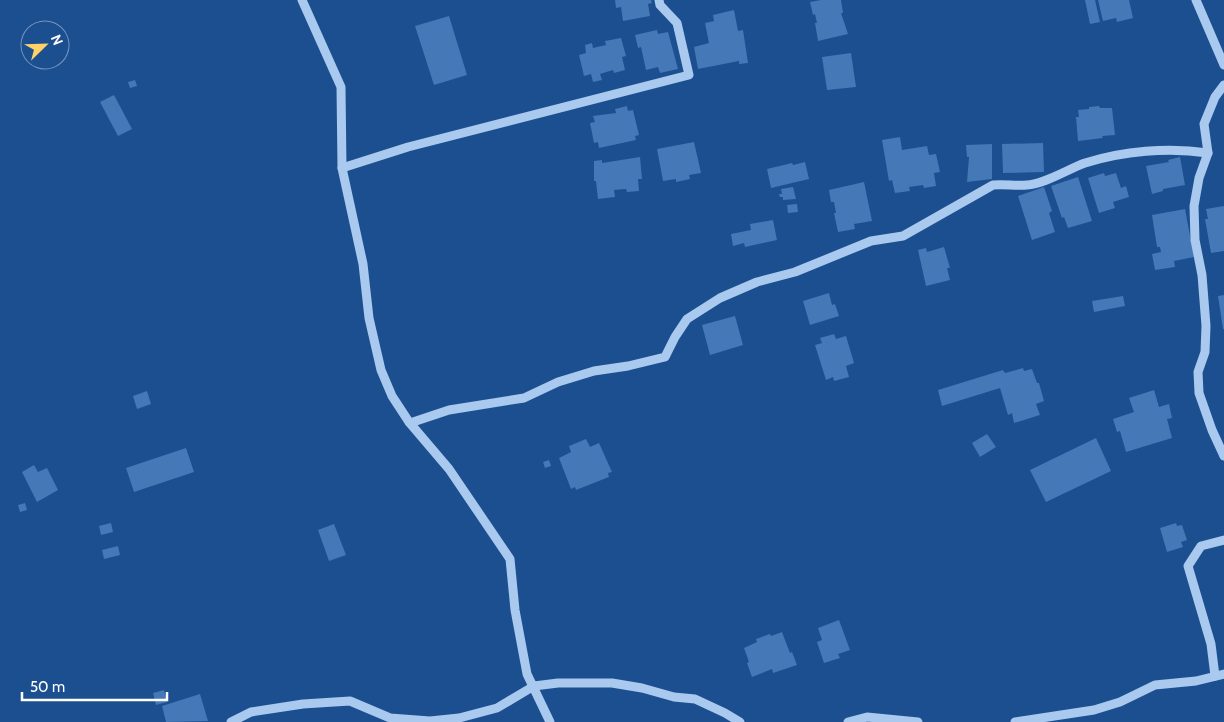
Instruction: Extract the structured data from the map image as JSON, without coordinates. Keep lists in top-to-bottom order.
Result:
{
  "scale_bar": "50 m",
  "north": "top right"
}
